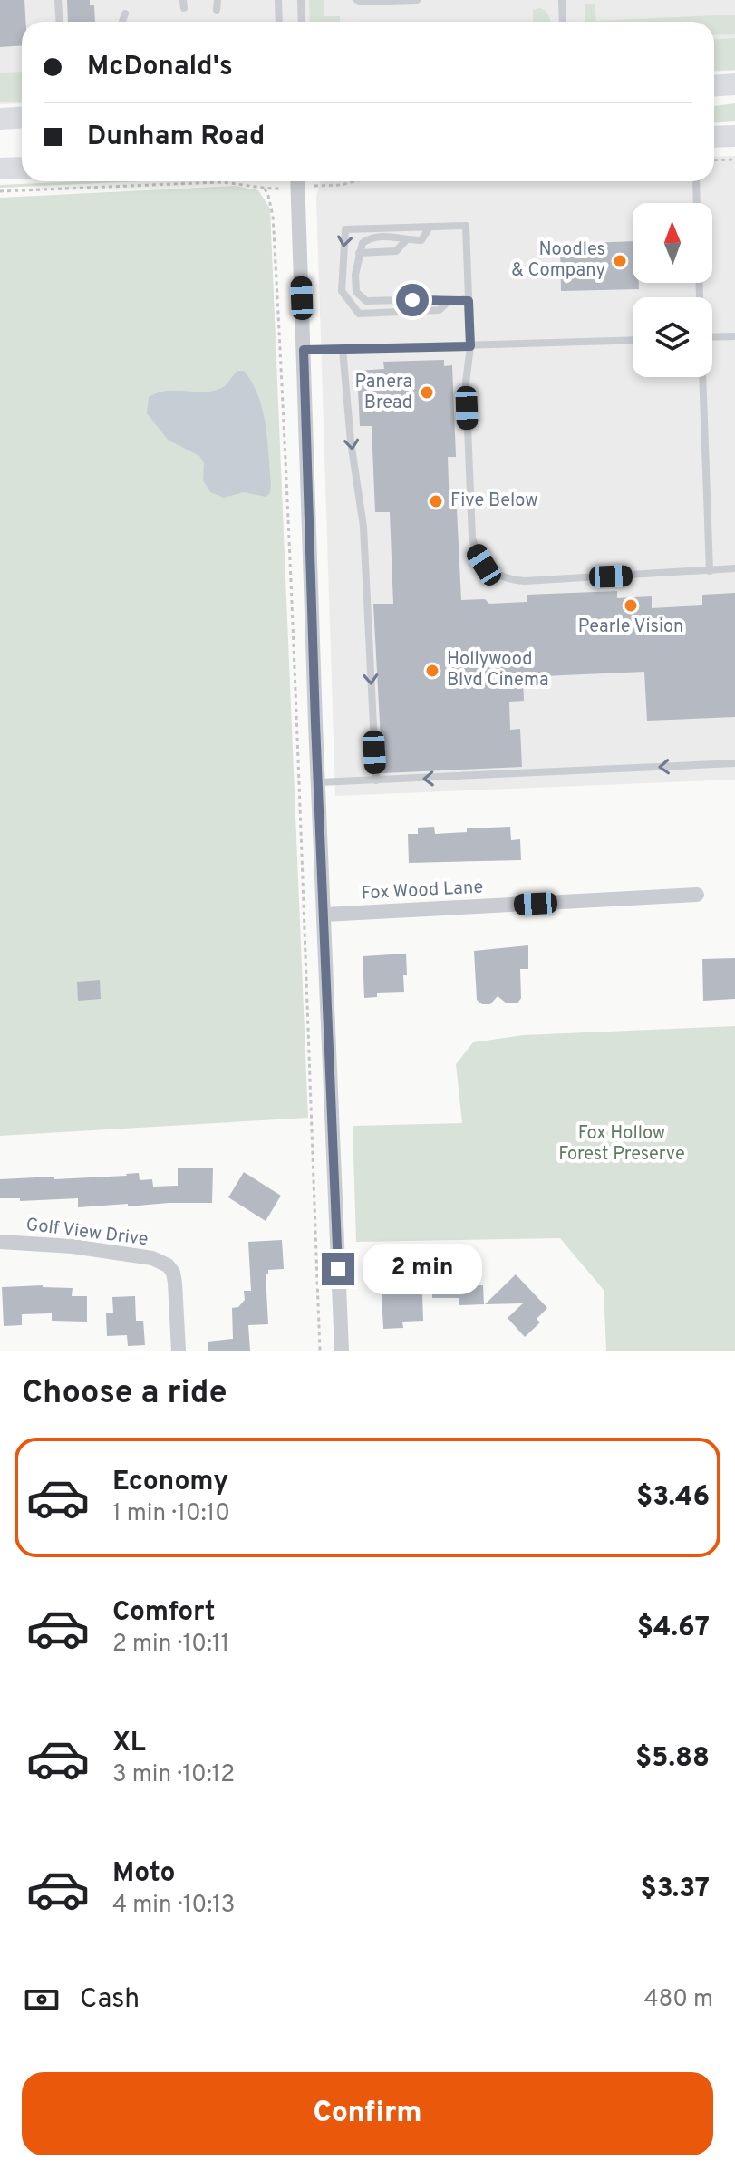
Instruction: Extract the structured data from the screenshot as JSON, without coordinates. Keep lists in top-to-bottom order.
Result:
{
  "streets": {
    "street": ["Fox Wood Lane", "Golf View Drive"]
  },
  "parks": ["Fox Hollow Forest Preserve"],
  "places": [
    "Noodles & Company",
    "Panera Bread",
    "Five Below",
    "Pearle Vision",
    "Hollywood Blvd Cinema"
  ],
  "north": "top",
  "page": {
    "banner": ["McDonald's", "Dunham Road"],
    "bubble": "2 min",
    "heading": "Choose a ride",
    "list": [
      {
        "name": "Economy",
        "note": "1 min · 10:10",
        "value": "$3.46"
      },
      {
        "name": "Comfort",
        "note": "2 min · 10:11",
        "value": "$4.67"
      },
      {
        "name": "XL",
        "note": "3 min · 10:12",
        "value": "$5.88"
      },
      {
        "name": "Moto",
        "note": "4 min · 10:13",
        "value": "$3.37"
      }
    ],
    "pay": ["Cash", "480 m"],
    "buttons": "Confirm"
  }
}
